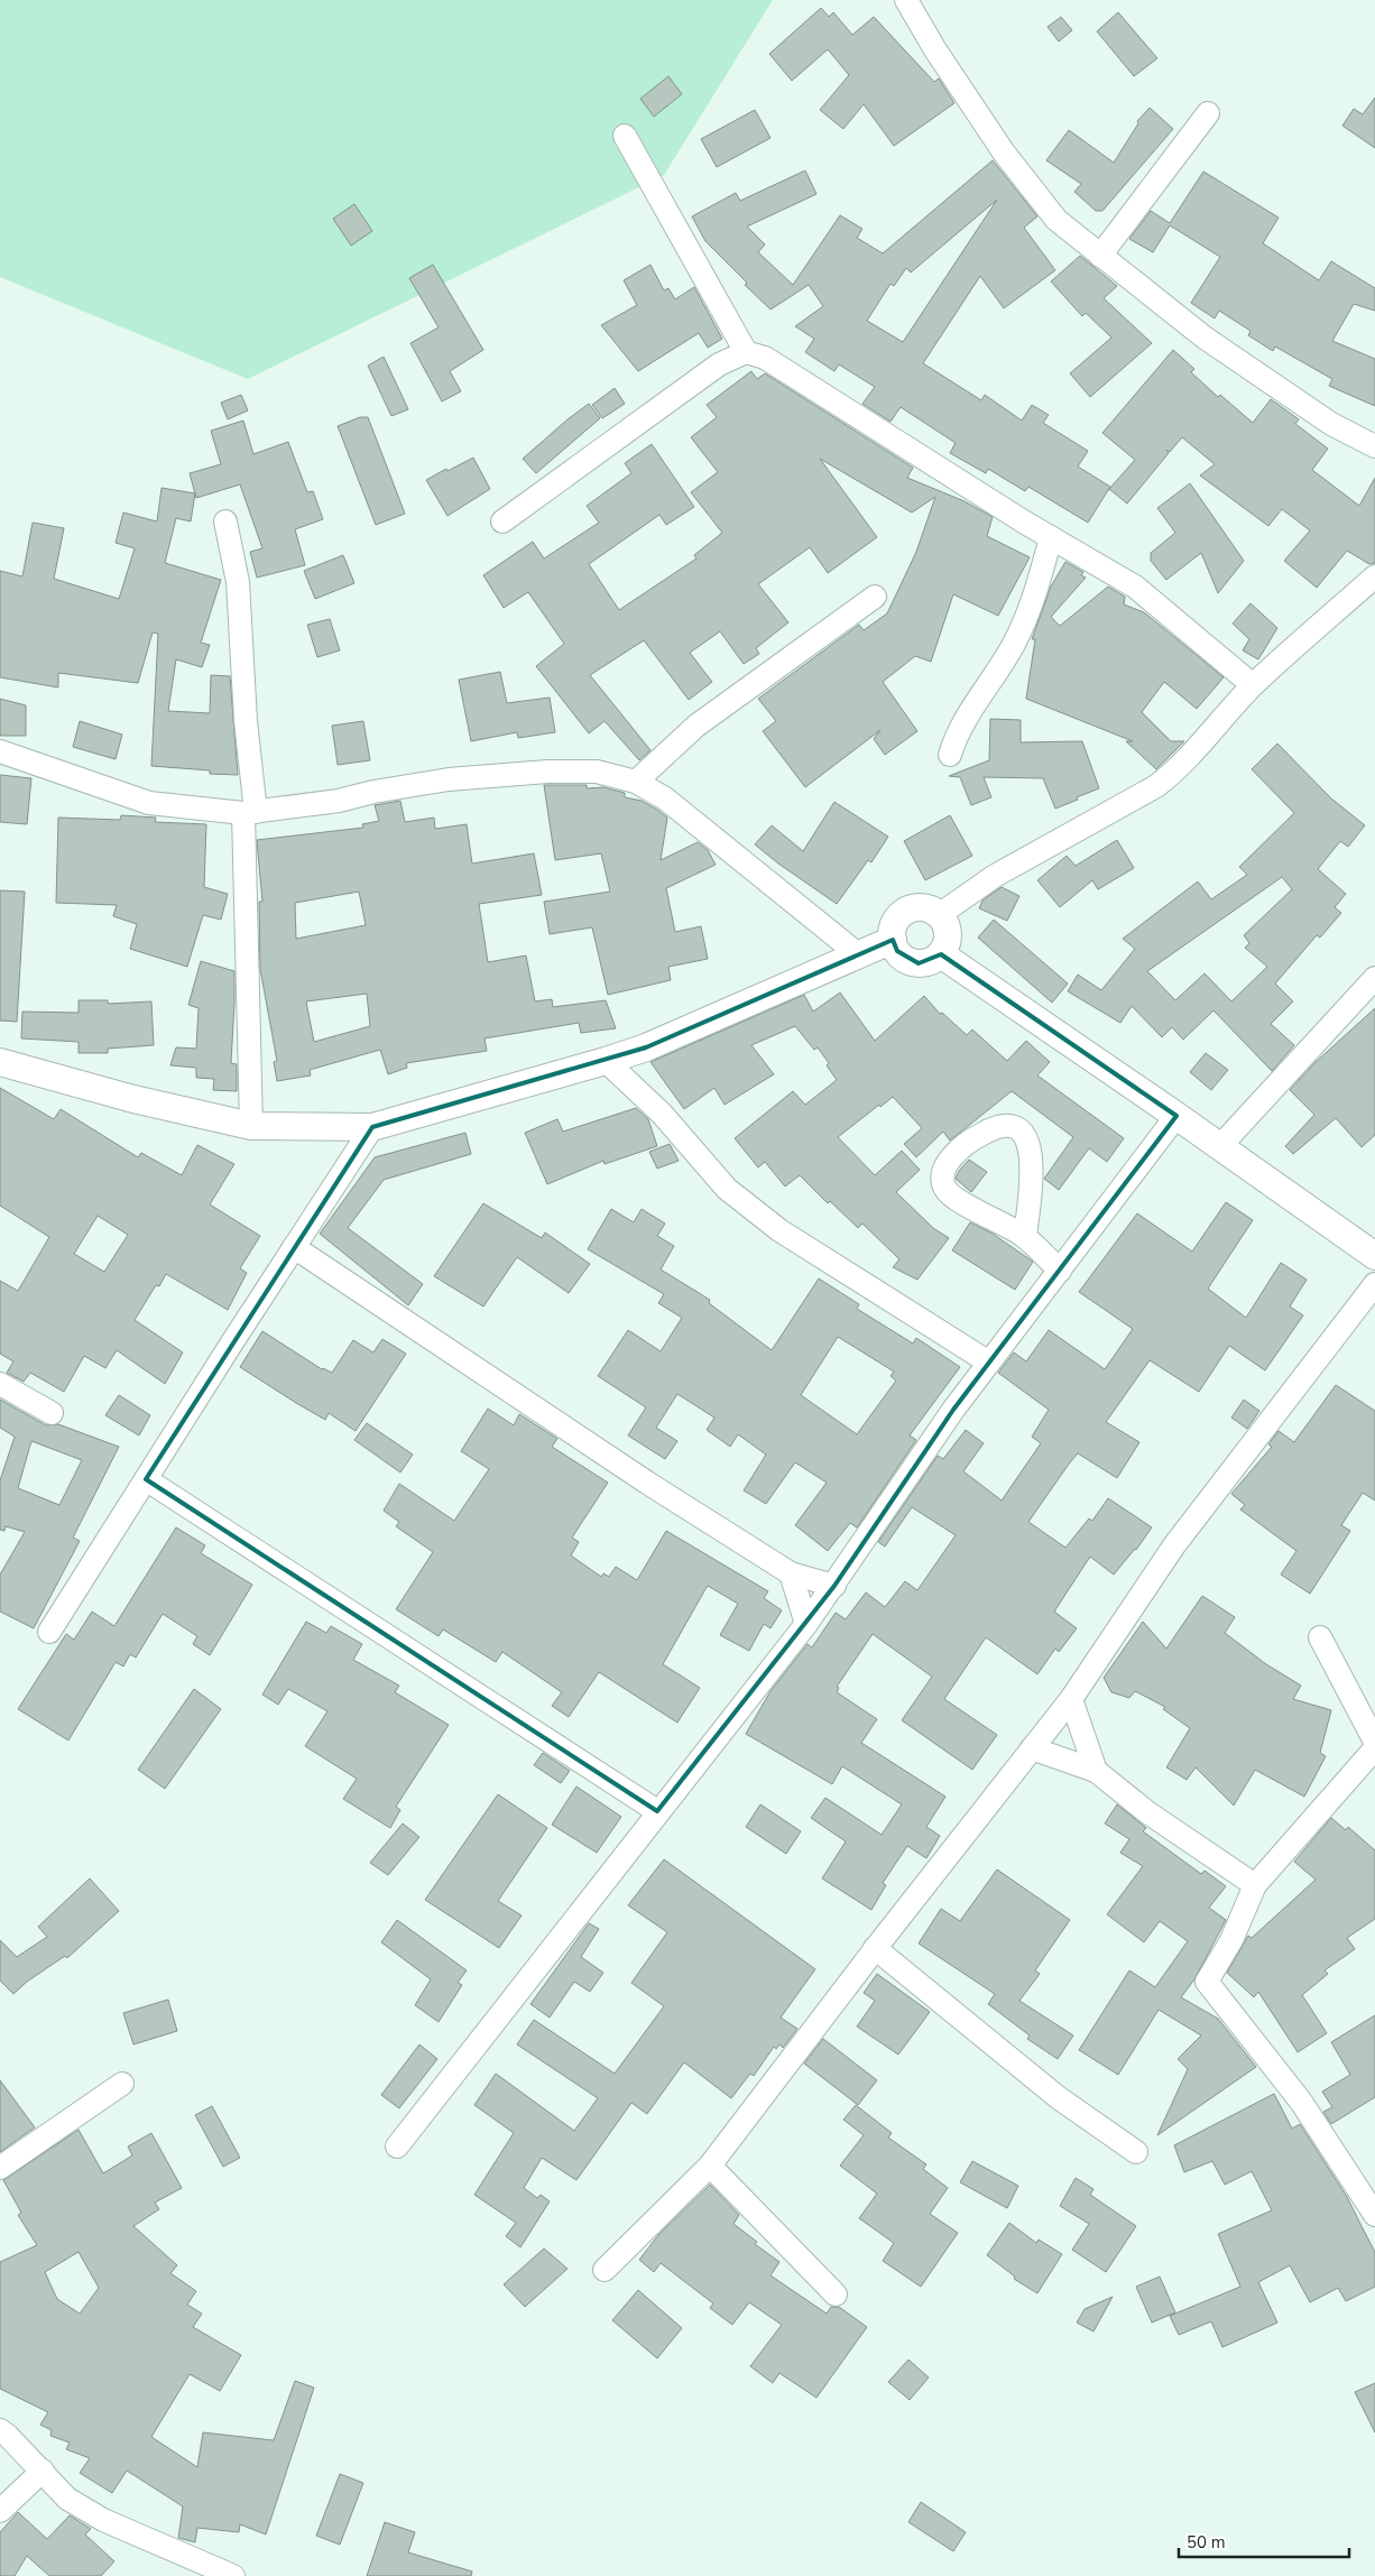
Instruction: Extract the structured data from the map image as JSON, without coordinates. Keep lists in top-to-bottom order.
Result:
{
  "scale_bar": "50 m"
}
